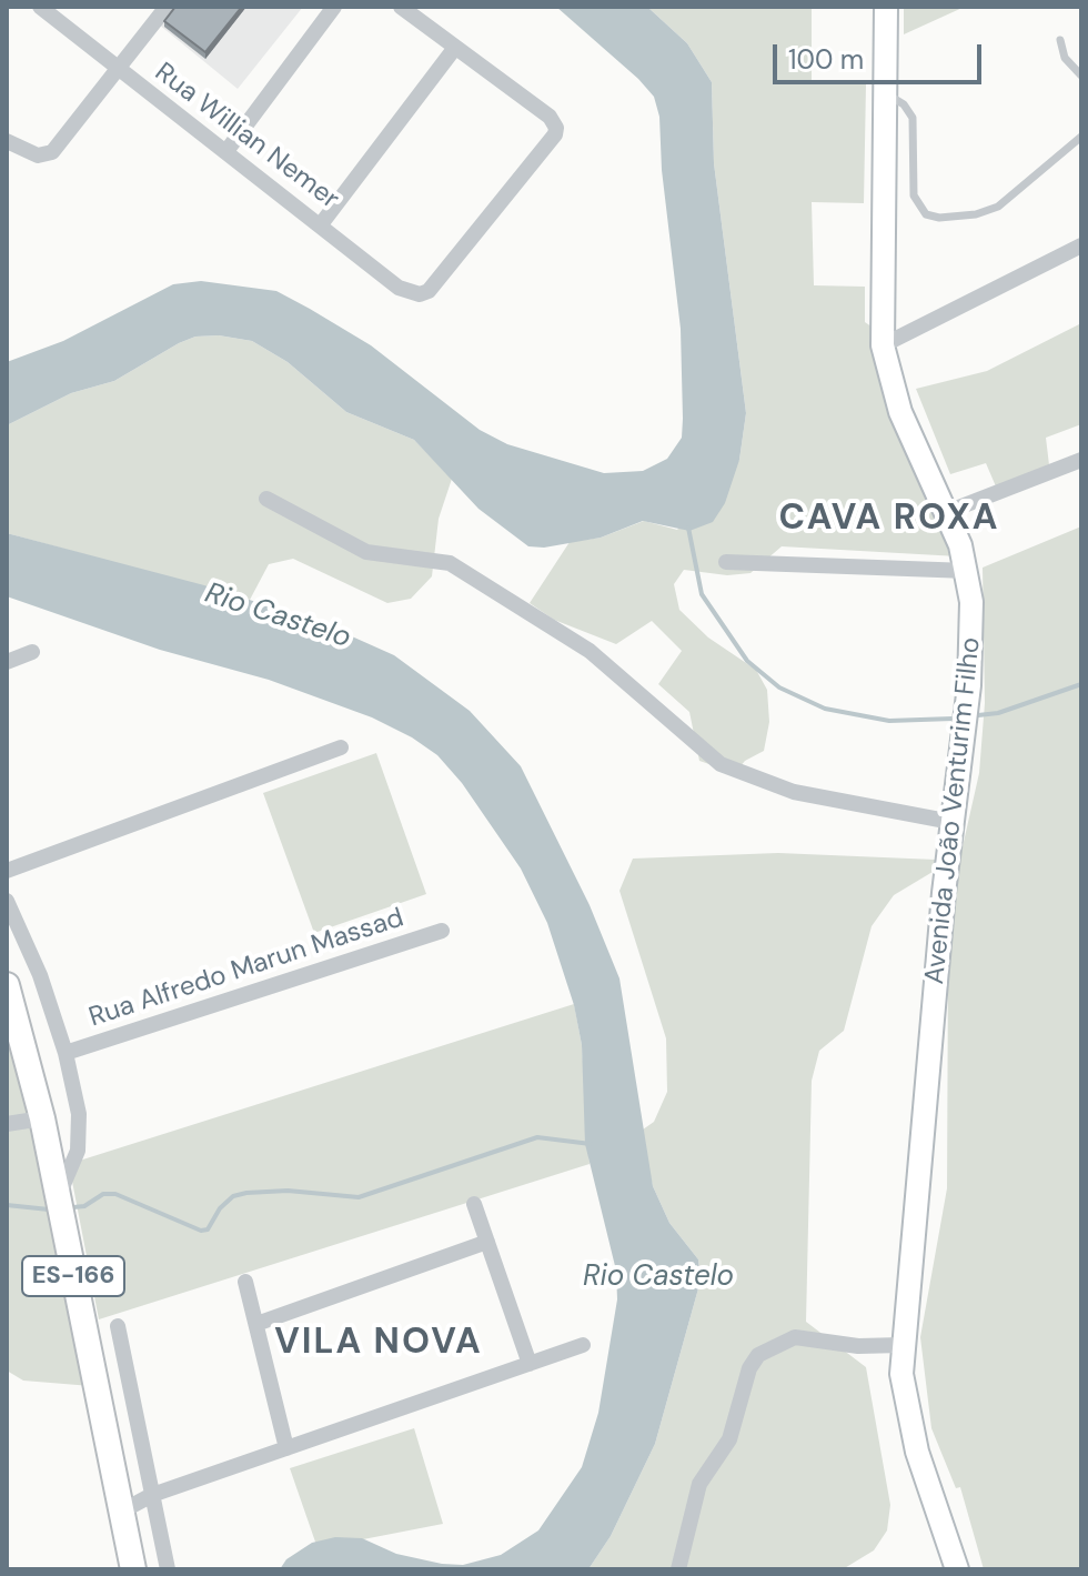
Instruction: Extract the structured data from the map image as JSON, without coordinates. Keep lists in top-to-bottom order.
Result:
{
  "streets": {
    "main road": ["ES-166"],
    "street": ["Rua Willian Nemer", "Avenida João Venturim Filho", "Rua Alfredo Marun Massad"]
  },
  "districts": ["CAVA ROXA", "VILA NOVA"],
  "water": ["Rio Castelo"],
  "scale_bar": "100 m"
}
